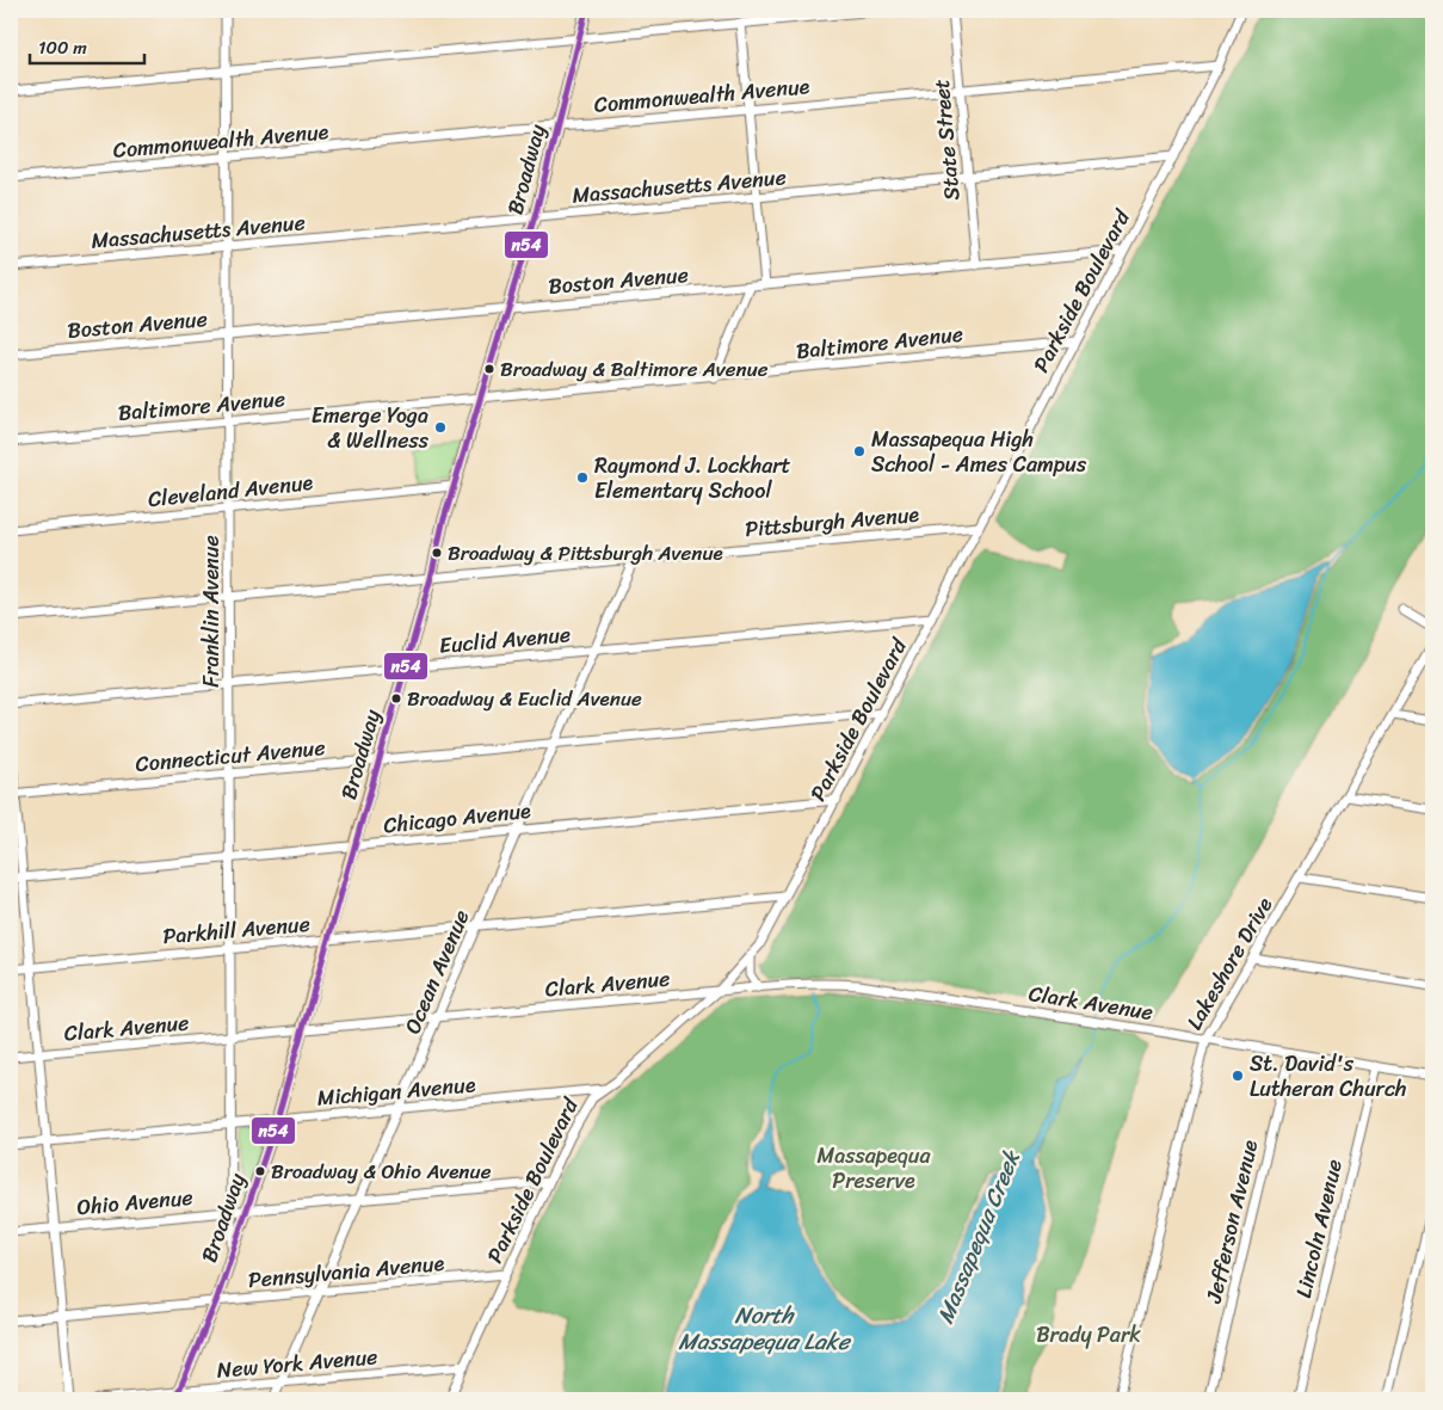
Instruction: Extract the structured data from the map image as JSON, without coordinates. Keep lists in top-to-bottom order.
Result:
{
  "streets": {
    "main road": ["Broadway"],
    "street": [
      "Commonwealth Avenue",
      "State Street",
      "Massachusetts Avenue",
      "Boston Avenue",
      "Parkside Boulevard",
      "Baltimore Avenue",
      "Cleveland Avenue",
      "Pittsburgh Avenue",
      "Franklin Avenue",
      "Euclid Avenue",
      "Connecticut Avenue",
      "Chicago Avenue",
      "Parkhill Avenue",
      "Lakeshore Drive",
      "Ocean Avenue",
      "Clark Avenue",
      "Michigan Avenue",
      "Ohio Avenue",
      "Jefferson Avenue",
      "Lincoln Avenue",
      "Pennsylvania Avenue",
      "New York Avenue"
    ]
  },
  "crossings": [
    ["Commonwealth Avenue", "State Street"],
    ["Commonwealth Avenue", "Broadway"],
    ["Commonwealth Avenue", "Parkside Boulevard"],
    ["Commonwealth Avenue", "Franklin Avenue"],
    ["State Street", "Massachusetts Avenue"],
    ["State Street", "Boston Avenue"],
    ["Broadway", "Massachusetts Avenue"],
    ["Broadway", "Boston Avenue"],
    ["Broadway", "Baltimore Avenue"],
    ["Broadway", "Cleveland Avenue"],
    ["Broadway", "Pittsburgh Avenue"],
    ["Broadway", "Franklin Avenue"],
    ["Broadway", "Euclid Avenue"],
    ["Broadway", "Connecticut Avenue"],
    ["Broadway", "Chicago Avenue"],
    ["Broadway", "Parkhill Avenue"],
    ["Broadway", "Clark Avenue"],
    ["Broadway", "Michigan Avenue"],
    ["Broadway", "Ohio Avenue"],
    ["Broadway", "Pennsylvania Avenue"],
    ["Broadway", "New York Avenue"],
    ["Massachusetts Avenue", "Parkside Boulevard"],
    ["Massachusetts Avenue", "Franklin Avenue"],
    ["Boston Avenue", "Parkside Boulevard"],
    ["Boston Avenue", "Franklin Avenue"],
    ["Parkside Boulevard", "Baltimore Avenue"],
    ["Parkside Boulevard", "Pittsburgh Avenue"],
    ["Parkside Boulevard", "Euclid Avenue"],
    ["Parkside Boulevard", "Connecticut Avenue"],
    ["Parkside Boulevard", "Chicago Avenue"],
    ["Parkside Boulevard", "Parkhill Avenue"],
    ["Parkside Boulevard", "Clark Avenue"],
    ["Parkside Boulevard", "Michigan Avenue"],
    ["Parkside Boulevard", "Ohio Avenue"],
    ["Parkside Boulevard", "Pennsylvania Avenue"],
    ["Parkside Boulevard", "New York Avenue"],
    ["Baltimore Avenue", "Franklin Avenue"],
    ["Cleveland Avenue", "Franklin Avenue"],
    ["Pittsburgh Avenue", "Franklin Avenue"],
    ["Pittsburgh Avenue", "Ocean Avenue"],
    ["Franklin Avenue", "Euclid Avenue"],
    ["Franklin Avenue", "Connecticut Avenue"],
    ["Franklin Avenue", "Chicago Avenue"],
    ["Franklin Avenue", "Parkhill Avenue"],
    ["Franklin Avenue", "Clark Avenue"],
    ["Franklin Avenue", "Michigan Avenue"],
    ["Franklin Avenue", "Ohio Avenue"],
    ["Euclid Avenue", "Ocean Avenue"],
    ["Connecticut Avenue", "Ocean Avenue"],
    ["Chicago Avenue", "Ocean Avenue"],
    ["Parkhill Avenue", "Ocean Avenue"],
    ["Lakeshore Drive", "Clark Avenue"],
    ["Ocean Avenue", "Clark Avenue"],
    ["Ocean Avenue", "Michigan Avenue"],
    ["Ocean Avenue", "Ohio Avenue"],
    ["Ocean Avenue", "Pennsylvania Avenue"],
    ["Ocean Avenue", "New York Avenue"],
    ["Clark Avenue", "Jefferson Avenue"],
    ["Clark Avenue", "Lincoln Avenue"]
  ],
  "water": ["Massapequa Creek", "North Massapequa Lake"],
  "parks": ["Massapequa Preserve", "Brady Park"],
  "places": [
    "Broadway & Baltimore Avenue",
    "Emerge Yoga & Wellness",
    "Massapequa High School - Ames Campus",
    "Raymond J. Lockhart Elementary School",
    "Broadway & Pittsburgh Avenue",
    "Broadway & Euclid Avenue",
    "St. David's Lutheran Church",
    "Broadway & Ohio Avenue"
  ],
  "lines": ["transit line n54"],
  "scale_bar": "100 m"
}
